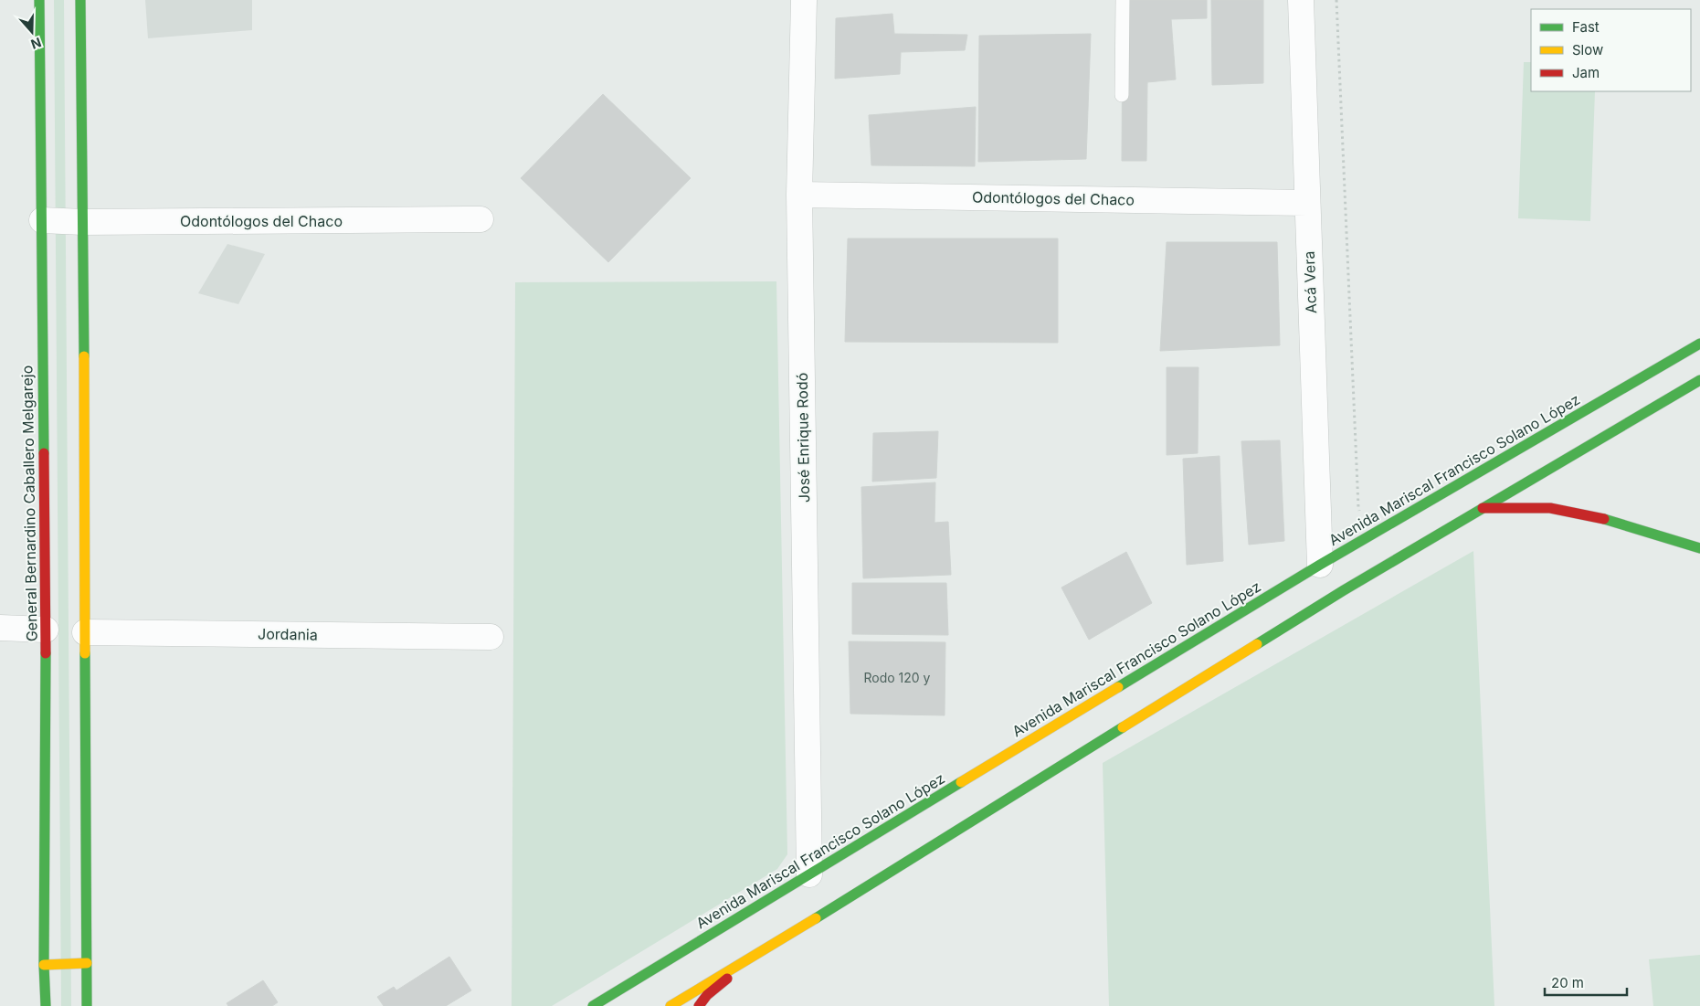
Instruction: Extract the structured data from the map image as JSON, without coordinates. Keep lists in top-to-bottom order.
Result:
{
  "streets": {
    "main road": ["Avenida Mariscal Francisco Solano López", "General Bernardino Caballero Melgarejo"],
    "street": [
      "Odontólogos del Chaco",
      "Acá Vera",
      "José Enrique Rodó",
      "Jordania"
    ]
  },
  "crossings": [
    ["Odontólogos del Chaco", "Acá Vera"],
    ["Odontólogos del Chaco", "José Enrique Rodó"],
    ["Odontólogos del Chaco", "General Bernardino Caballero Melgarejo"],
    ["Acá Vera", "Avenida Mariscal Francisco Solano López"],
    ["José Enrique Rodó", "Avenida Mariscal Francisco Solano López"]
  ],
  "house_numbers": ["Rodo 120 y"],
  "legend": ["Fast", "Slow", "Jam"],
  "scale_bar": "20 m",
  "north": "bottom"
}
